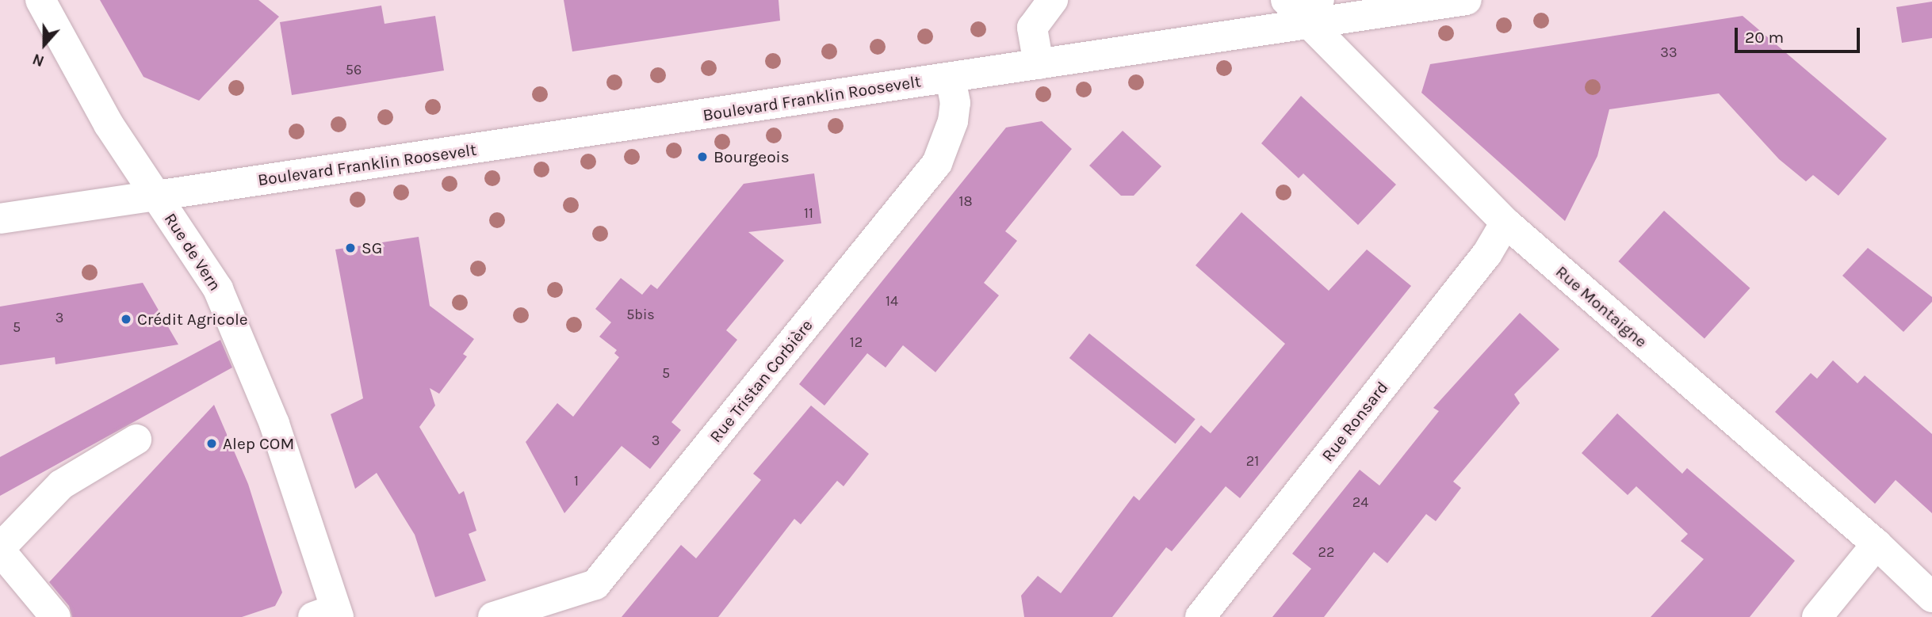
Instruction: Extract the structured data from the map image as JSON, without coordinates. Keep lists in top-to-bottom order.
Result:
{
  "streets": {
    "street": [
      "Boulevard Franklin Roosevelt",
      "Rue de Vern",
      "Rue Montaigne",
      "Rue Tristan Corbière",
      "Rue Ronsard"
    ]
  },
  "crossings": [
    ["Boulevard Franklin Roosevelt", "Rue de Vern"],
    ["Boulevard Franklin Roosevelt", "Rue Montaigne"],
    ["Boulevard Franklin Roosevelt", "Rue Tristan Corbière"],
    ["Rue Montaigne", "Rue Ronsard"]
  ],
  "places": [
    "Bourgeois",
    "SG",
    "Crédit Agricole",
    "Alep COM"
  ],
  "house_numbers": [
    "33",
    "56",
    "18",
    "11",
    "14",
    "5bis",
    "3",
    "5",
    "12",
    "5",
    "3",
    "21",
    "1",
    "24",
    "22"
  ],
  "scale_bar": "20 m",
  "north": "bottom"
}
